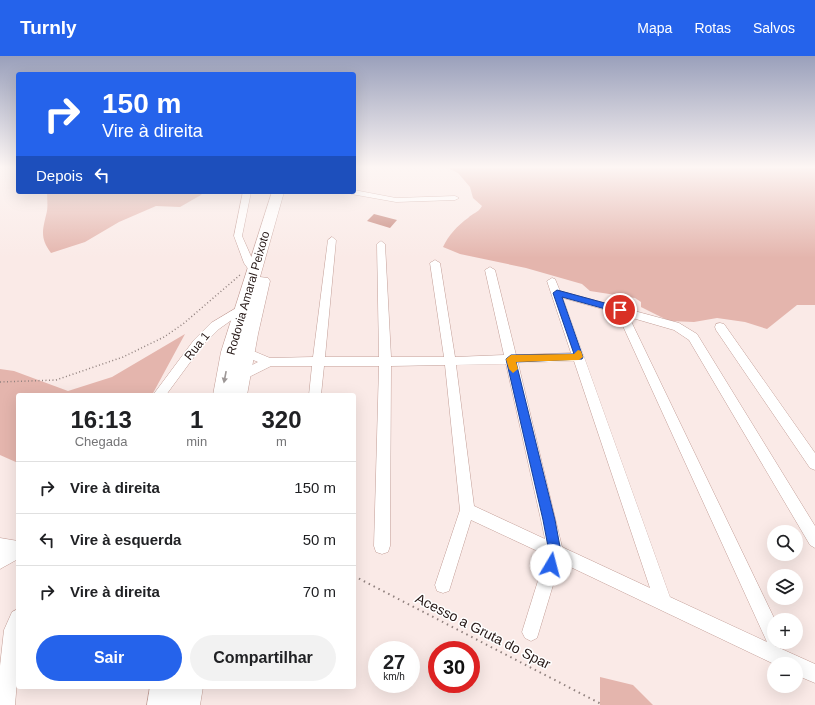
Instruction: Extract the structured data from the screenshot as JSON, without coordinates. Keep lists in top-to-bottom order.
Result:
{
  "streets": {
    "highway": ["Rodovia Amaral Peixoto"],
    "street": ["Rua 1"],
    "path": ["Acesso a Gruta do Spar"]
  },
  "crossings": [
    ["Rodovia Amaral Peixoto", "Rua 1"]
  ],
  "page": {
    "header": "Turnly",
    "nav": ["Mapa", "Rotas", "Salvos"],
    "turn": ["150 m", "Vire à direita"],
    "then": "Depois",
    "eta": [
      "16:13",
      "Chegada",
      "1",
      "min",
      "320",
      "m"
    ],
    "list": [
      {
        "name": "Vire à direita",
        "value": "150 m"
      },
      {
        "name": "Vire à esquerda",
        "value": "50 m"
      },
      {
        "name": "Vire à direita",
        "value": "70 m"
      }
    ],
    "map_buttons": ["+", "−"],
    "buttons": ["Sair", "Compartilhar"],
    "speed": "27 km/h",
    "limit": "30"
  }
}
